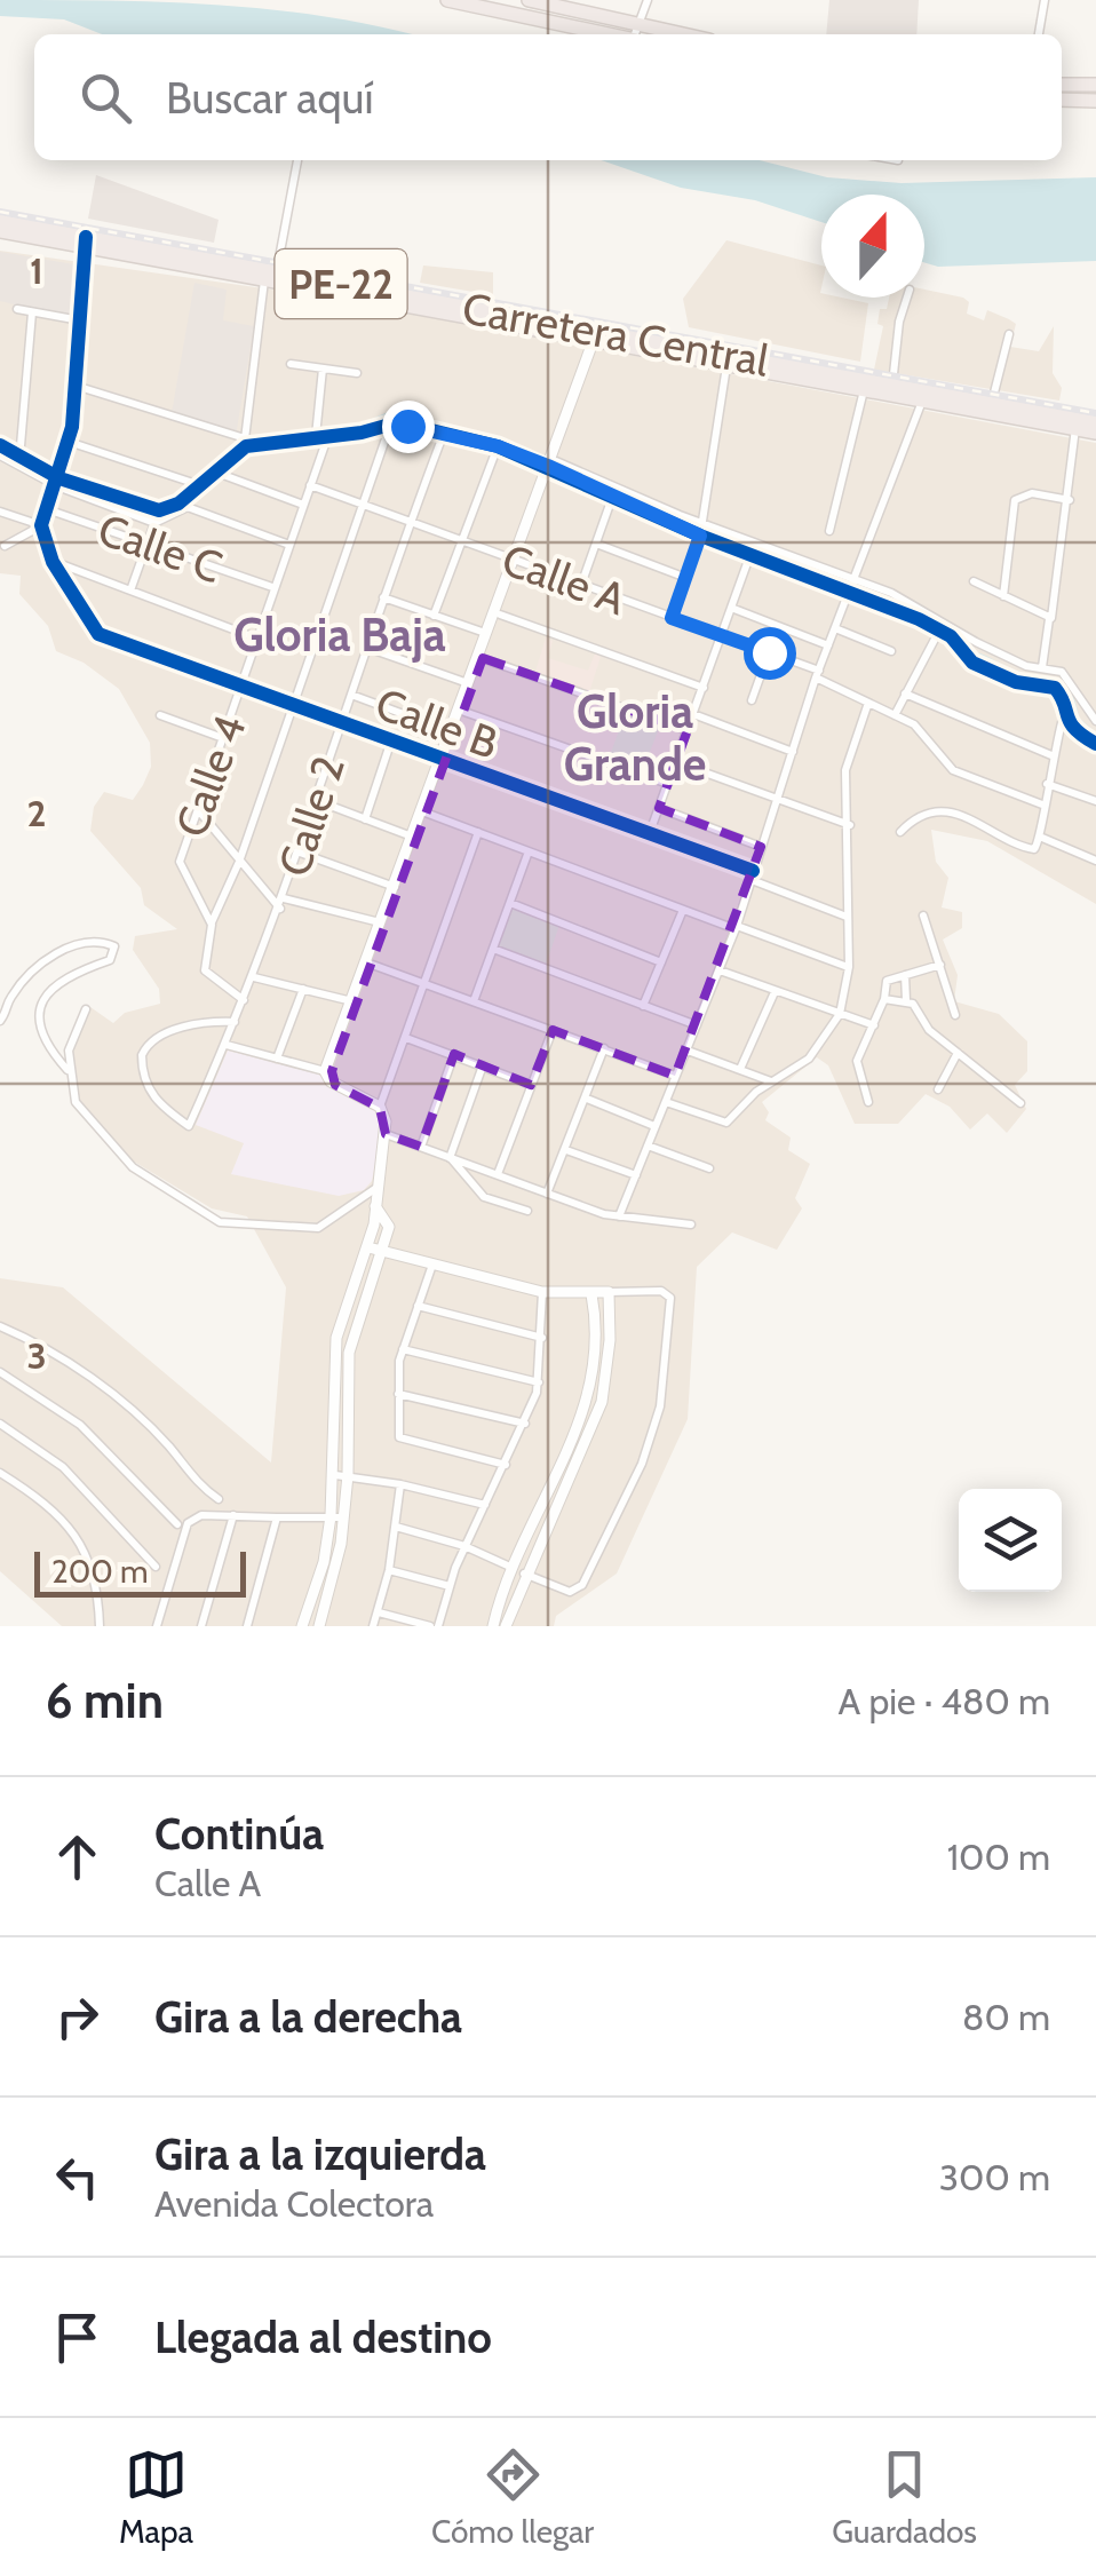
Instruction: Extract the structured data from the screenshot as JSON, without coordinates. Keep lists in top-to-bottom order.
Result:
{
  "streets": {
    "highway": ["PE-22", "Carretera Central"],
    "street": [
      "Calle C",
      "Calle A",
      "Calle B",
      "Calle 4",
      "Calle 2"
    ]
  },
  "crossings": [
    ["Calle C", "Calle 4"],
    ["Calle A", "Calle 4"],
    ["Calle A", "Calle 2"],
    ["Calle B", "Calle 4"],
    ["Calle B", "Calle 2"]
  ],
  "districts": ["Gloria Baja", "Gloria Grande"],
  "scale_bar": "200 m",
  "north": "top",
  "page": {
    "search": "Buscar aquí",
    "scale": "200 m",
    "heading": ["6 min", "A pie · 480 m"],
    "list": [
      ["Continúa", "Calle A", "100 m"],
      ["Gira a la derecha", "80 m"],
      ["Gira a la izquierda", "Avenida Colectora", "300 m"],
      "Llegada al destino"
    ],
    "nav": ["Mapa", "Cómo llegar", "Guardados"]
  },
  "grid": {
    "rows": ["1", "2", "3"]
  }
}
